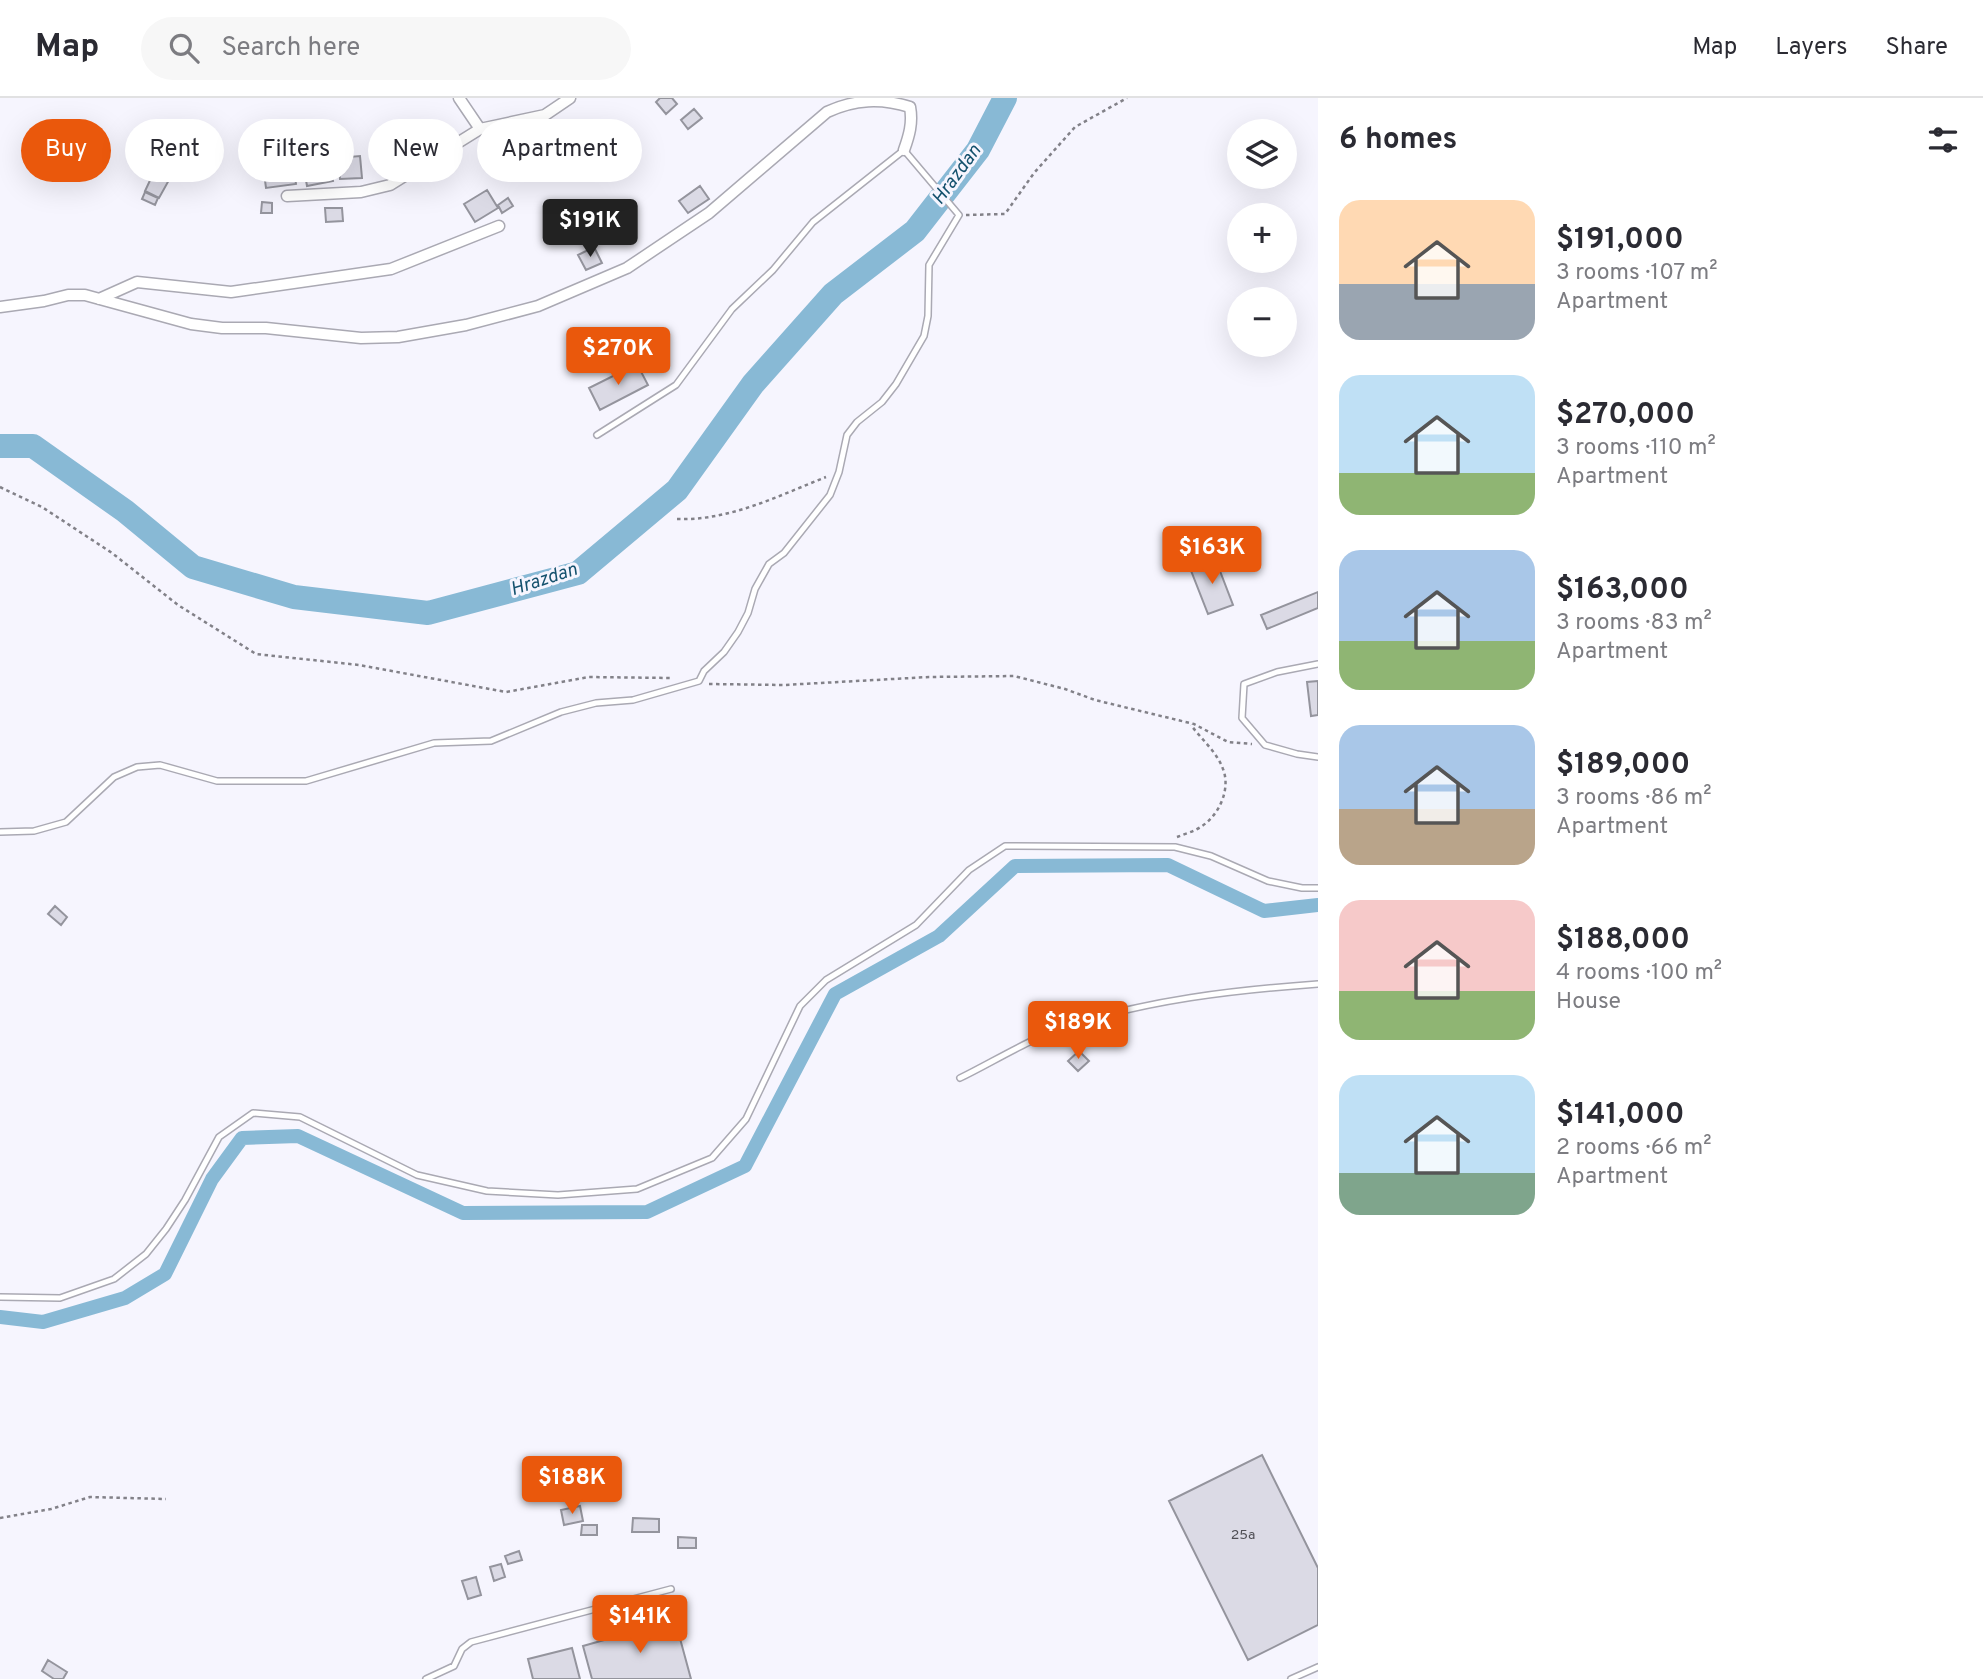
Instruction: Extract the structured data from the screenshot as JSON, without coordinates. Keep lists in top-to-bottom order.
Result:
{
  "water": ["Hrazdan"],
  "house_numbers": ["25a"],
  "page": {
    "header": "Map",
    "search": "Search here",
    "nav": ["Map", "Layers", "Share"],
    "heading": "6 homes",
    "map_buttons": ["+", "−"],
    "chip": [
      "Buy",
      "Rent",
      "Filters",
      "New",
      "Apartment"
    ],
    "list": [
      {
        "name": "$191,000",
        "note": "3 rooms · 107 m² · Apartment"
      },
      {
        "name": "$270,000",
        "note": "3 rooms · 110 m² · Apartment"
      },
      {
        "name": "$163,000",
        "note": "3 rooms · 83 m² · Apartment"
      },
      {
        "name": "$189,000",
        "note": "3 rooms · 86 m² · Apartment"
      },
      {
        "name": "$188,000",
        "note": "4 rooms · 100 m² · House"
      },
      {
        "name": "$141,000",
        "note": "2 rooms · 66 m² · Apartment"
      }
    ],
    "price": [
      "$191K",
      "$270K",
      "$163K",
      "$189K",
      "$188K",
      "$141K"
    ]
  }
}
